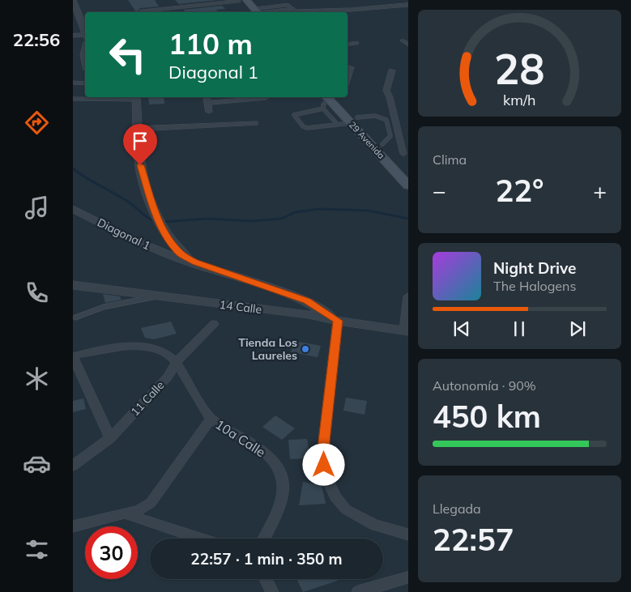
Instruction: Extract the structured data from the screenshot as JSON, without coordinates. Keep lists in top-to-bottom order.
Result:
{
  "streets": {
    "main road": ["29 Avenida"],
    "street": [
      "Diagonal 1",
      "14 Calle",
      "11 Calle",
      "10a Calle"
    ]
  },
  "crossings": [
    ["Diagonal 1", "14 Calle"],
    ["11 Calle", "10a Calle"]
  ],
  "places": ["Tienda Los Laureles"],
  "page": {
    "tabs": "22:56",
    "turn": ["110 m", "Diagonal 1"],
    "tile": [
      "Clima",
      ["Autonomía · 90%", "450 km"],
      ["Llegada", "22:57"]
    ],
    "heat": ["−", "22°", "+"],
    "song": ["Night Drive", "The Halogens"],
    "limit": "30",
    "trip": "22:57 · 1 min · 350 m",
    "gauge": ["28", "km/h"]
  }
}
